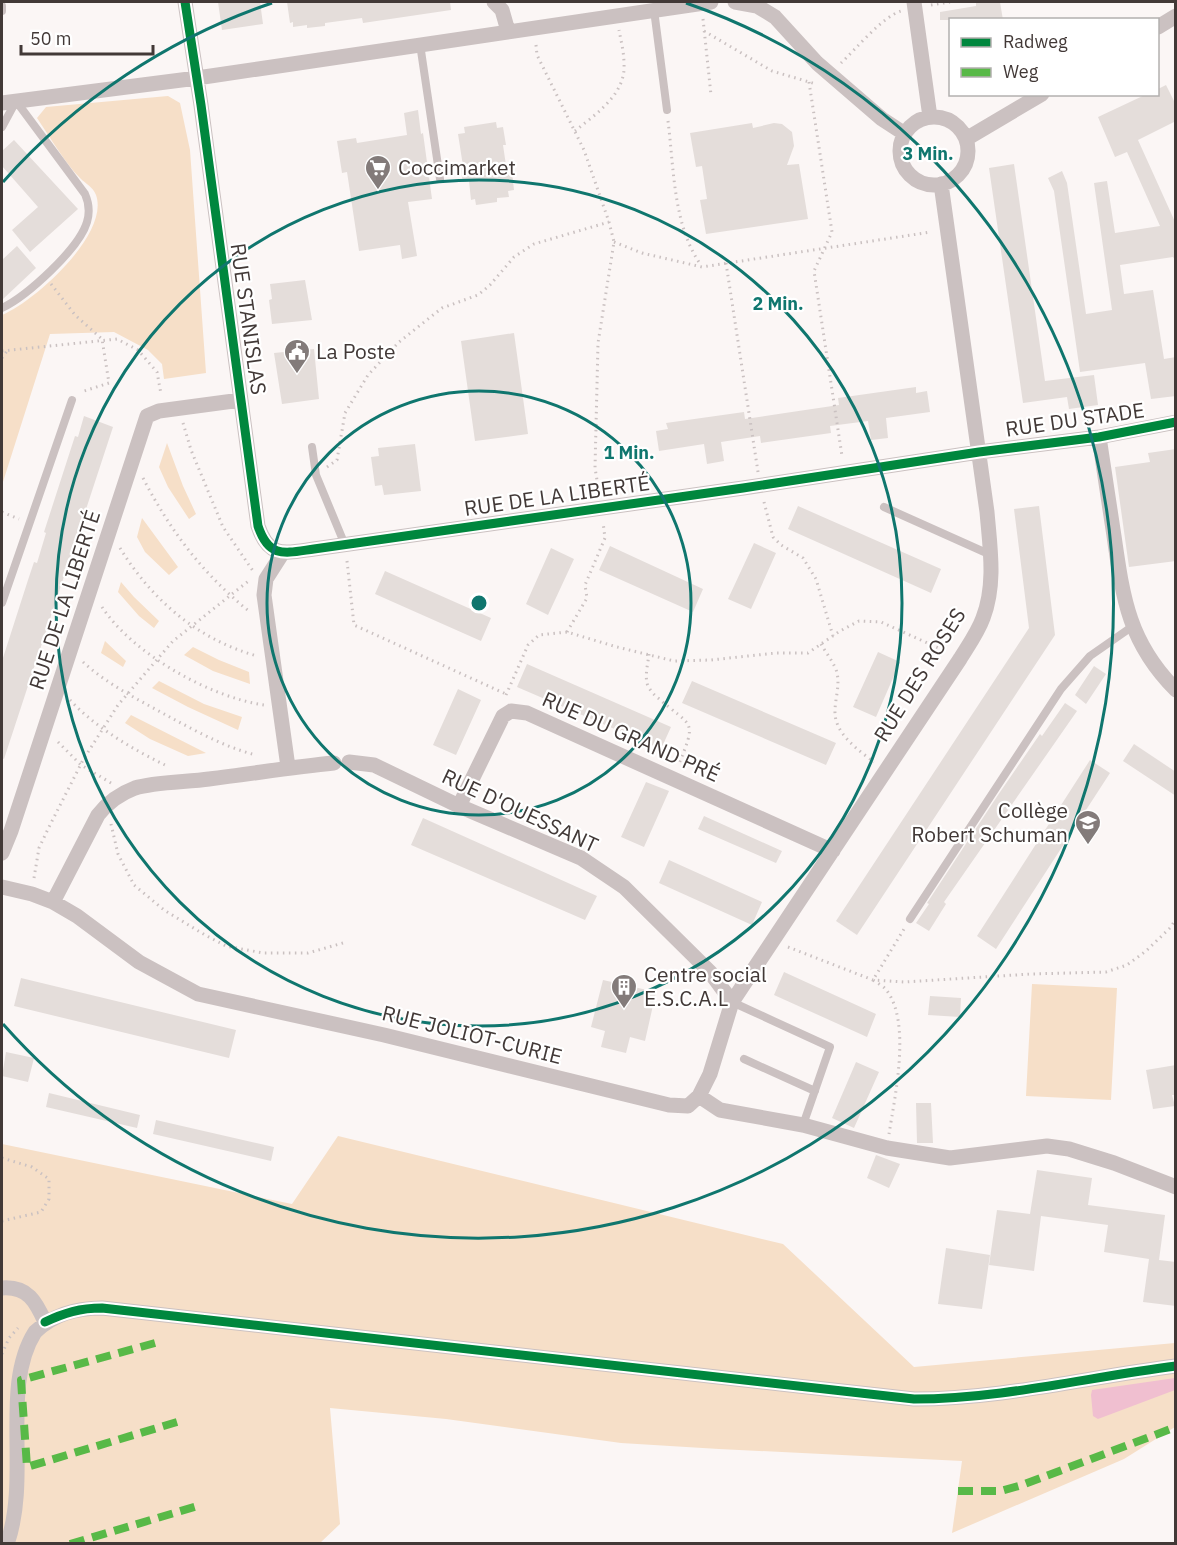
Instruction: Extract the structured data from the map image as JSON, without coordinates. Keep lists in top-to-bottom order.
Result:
{
  "streets": {
    "street": [
      "RUE STANISLAS",
      "RUE DU STADE",
      "RUE DE LA LIBERTÉ",
      "RUE DES ROSES",
      "RUE DU GRAND PRÉ",
      "RUE D'OUESSANT",
      "RUE JOLIOT-CURIE"
    ]
  },
  "crossings": [
    ["RUE STANISLAS", "RUE DE LA LIBERTÉ"],
    ["RUE DU STADE", "RUE DE LA LIBERTÉ"],
    ["RUE DU STADE", "RUE DES ROSES"],
    ["RUE DE LA LIBERTÉ", "RUE DES ROSES"],
    ["RUE DES ROSES", "RUE DU GRAND PRÉ"],
    ["RUE DES ROSES", "RUE D'OUESSANT"],
    ["RUE DES ROSES", "RUE JOLIOT-CURIE"],
    ["RUE DU GRAND PRÉ", "RUE D'OUESSANT"],
    ["RUE D'OUESSANT", "RUE JOLIOT-CURIE"]
  ],
  "places": {
    "supermarket": ["Coccimarket"],
    "public building": ["La Poste"],
    "school or university": ["Collège Robert Schuman"],
    "building": ["Centre social E.S.C.A.L"]
  },
  "legend": ["Radweg", "Weg"],
  "scale_bar": "50 m",
  "rings": ["3 Min.", "2 Min.", "1 Min."]
}
